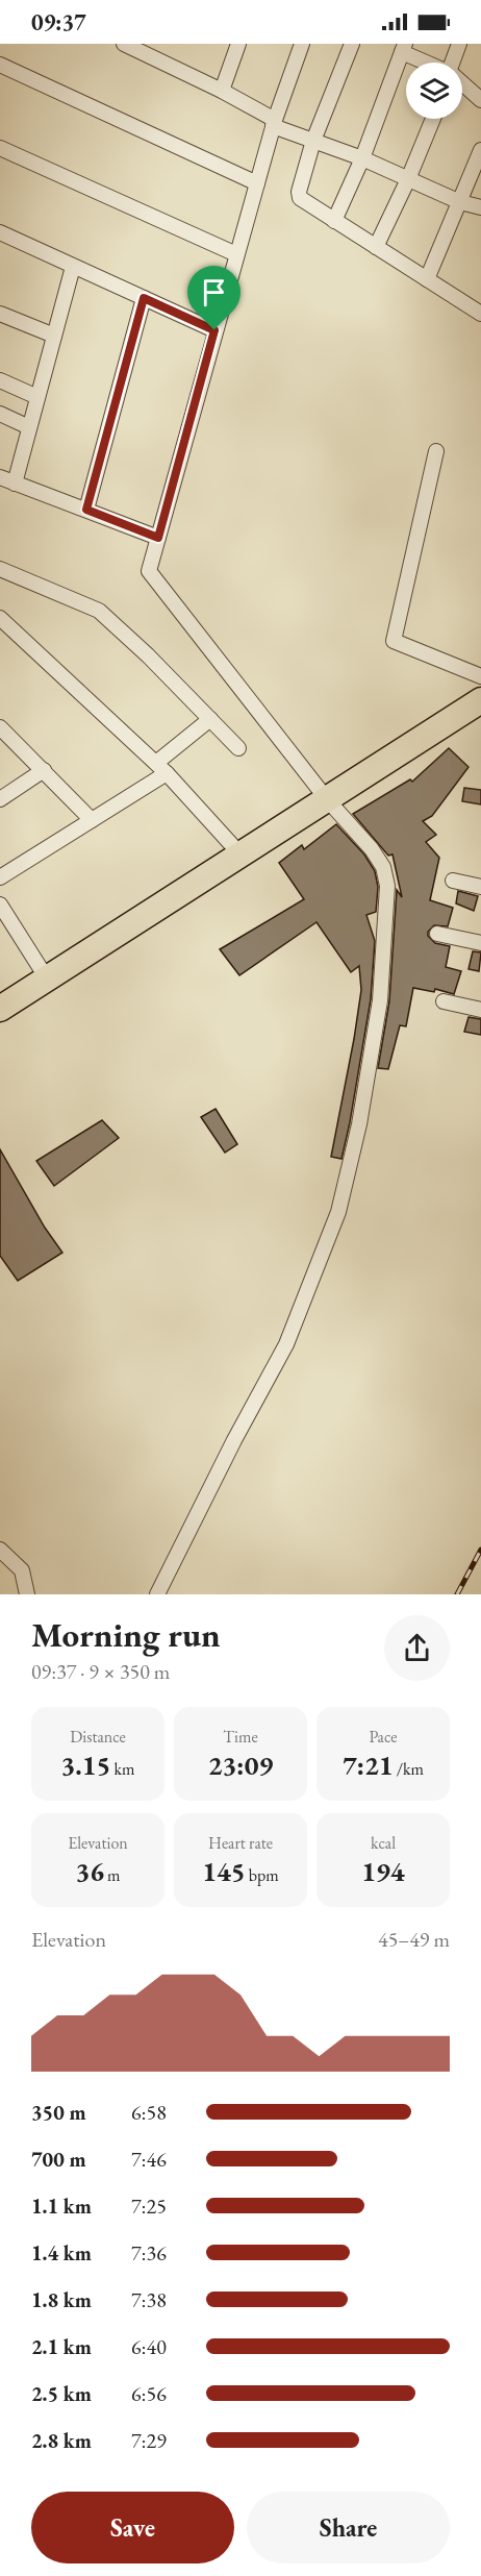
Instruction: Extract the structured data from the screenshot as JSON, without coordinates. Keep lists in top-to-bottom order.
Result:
{
  "page": {
    "status": "09:37",
    "heading": ["Morning run", "09:37 · 9 × 350 m"],
    "stats": [
      ["Distance", "3.15 km"],
      ["Time", "23:09"],
      ["Pace", "7:21 /km"],
      ["Elevation", "36 m"],
      ["Heart rate", "145 bpm"],
      ["kcal", "194"]
    ],
    "chart": ["Elevation", "45–49 m"],
    "list": [
      {
        "name": "350 m",
        "note": "6:58"
      },
      {
        "name": "700 m",
        "note": "7:46"
      },
      {
        "name": "1.1 km",
        "note": "7:25"
      },
      {
        "name": "1.4 km",
        "note": "7:36"
      },
      {
        "name": "1.8 km",
        "note": "7:38"
      },
      {
        "name": "2.1 km",
        "note": "6:40"
      },
      {
        "name": "2.5 km",
        "note": "6:56"
      },
      {
        "name": "2.8 km",
        "note": "7:29"
      }
    ],
    "buttons": ["Save", "Share"]
  }
}
